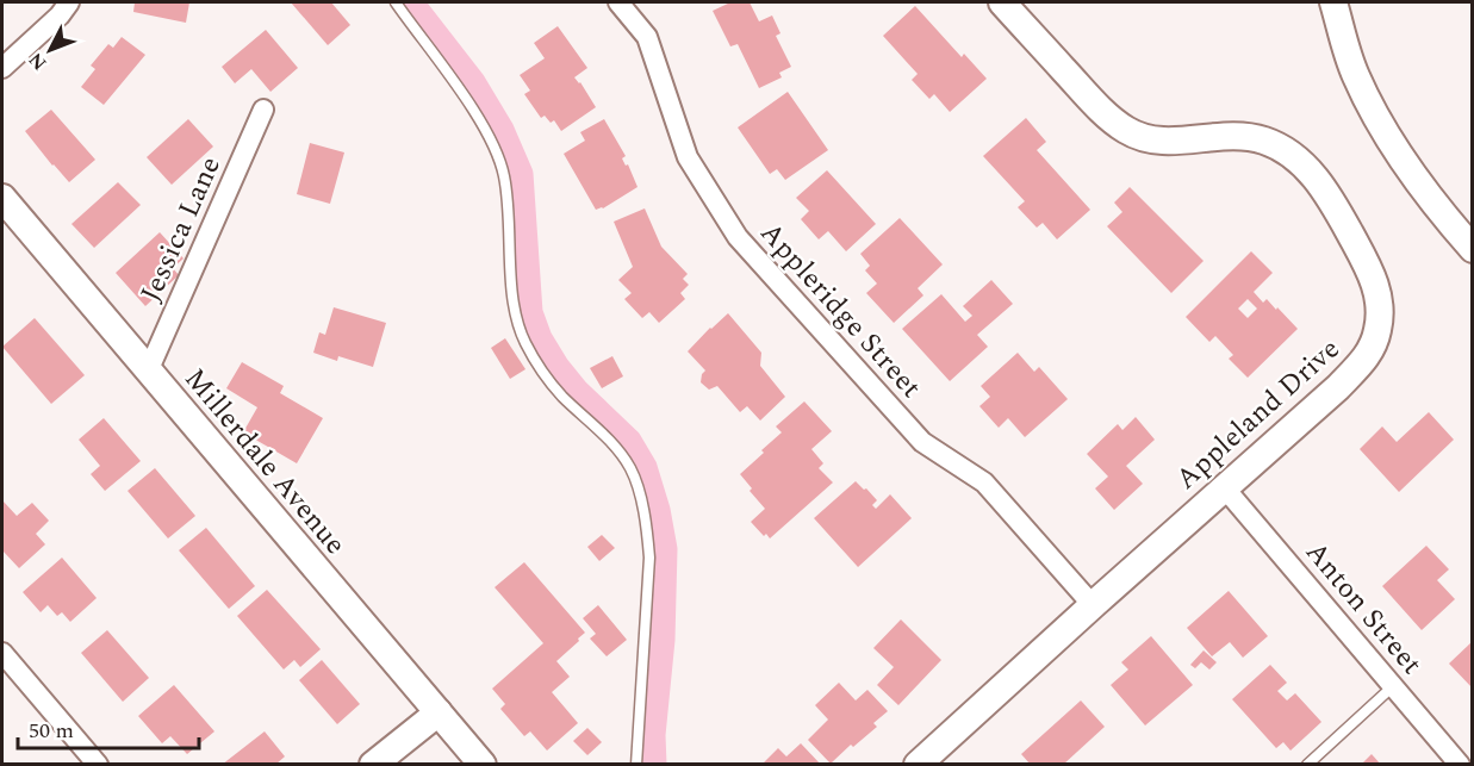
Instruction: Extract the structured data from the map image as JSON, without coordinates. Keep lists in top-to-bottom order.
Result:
{
  "streets": {
    "street": [
      "Jessica Lane",
      "Appleridge Street",
      "Appleland Drive",
      "Millerdale Avenue",
      "Anton Street"
    ]
  },
  "crossings": [
    ["Jessica Lane", "Millerdale Avenue"],
    ["Appleridge Street", "Appleland Drive"],
    ["Appleland Drive", "Anton Street"]
  ],
  "scale_bar": "50 m",
  "north": "bottom left"
}
